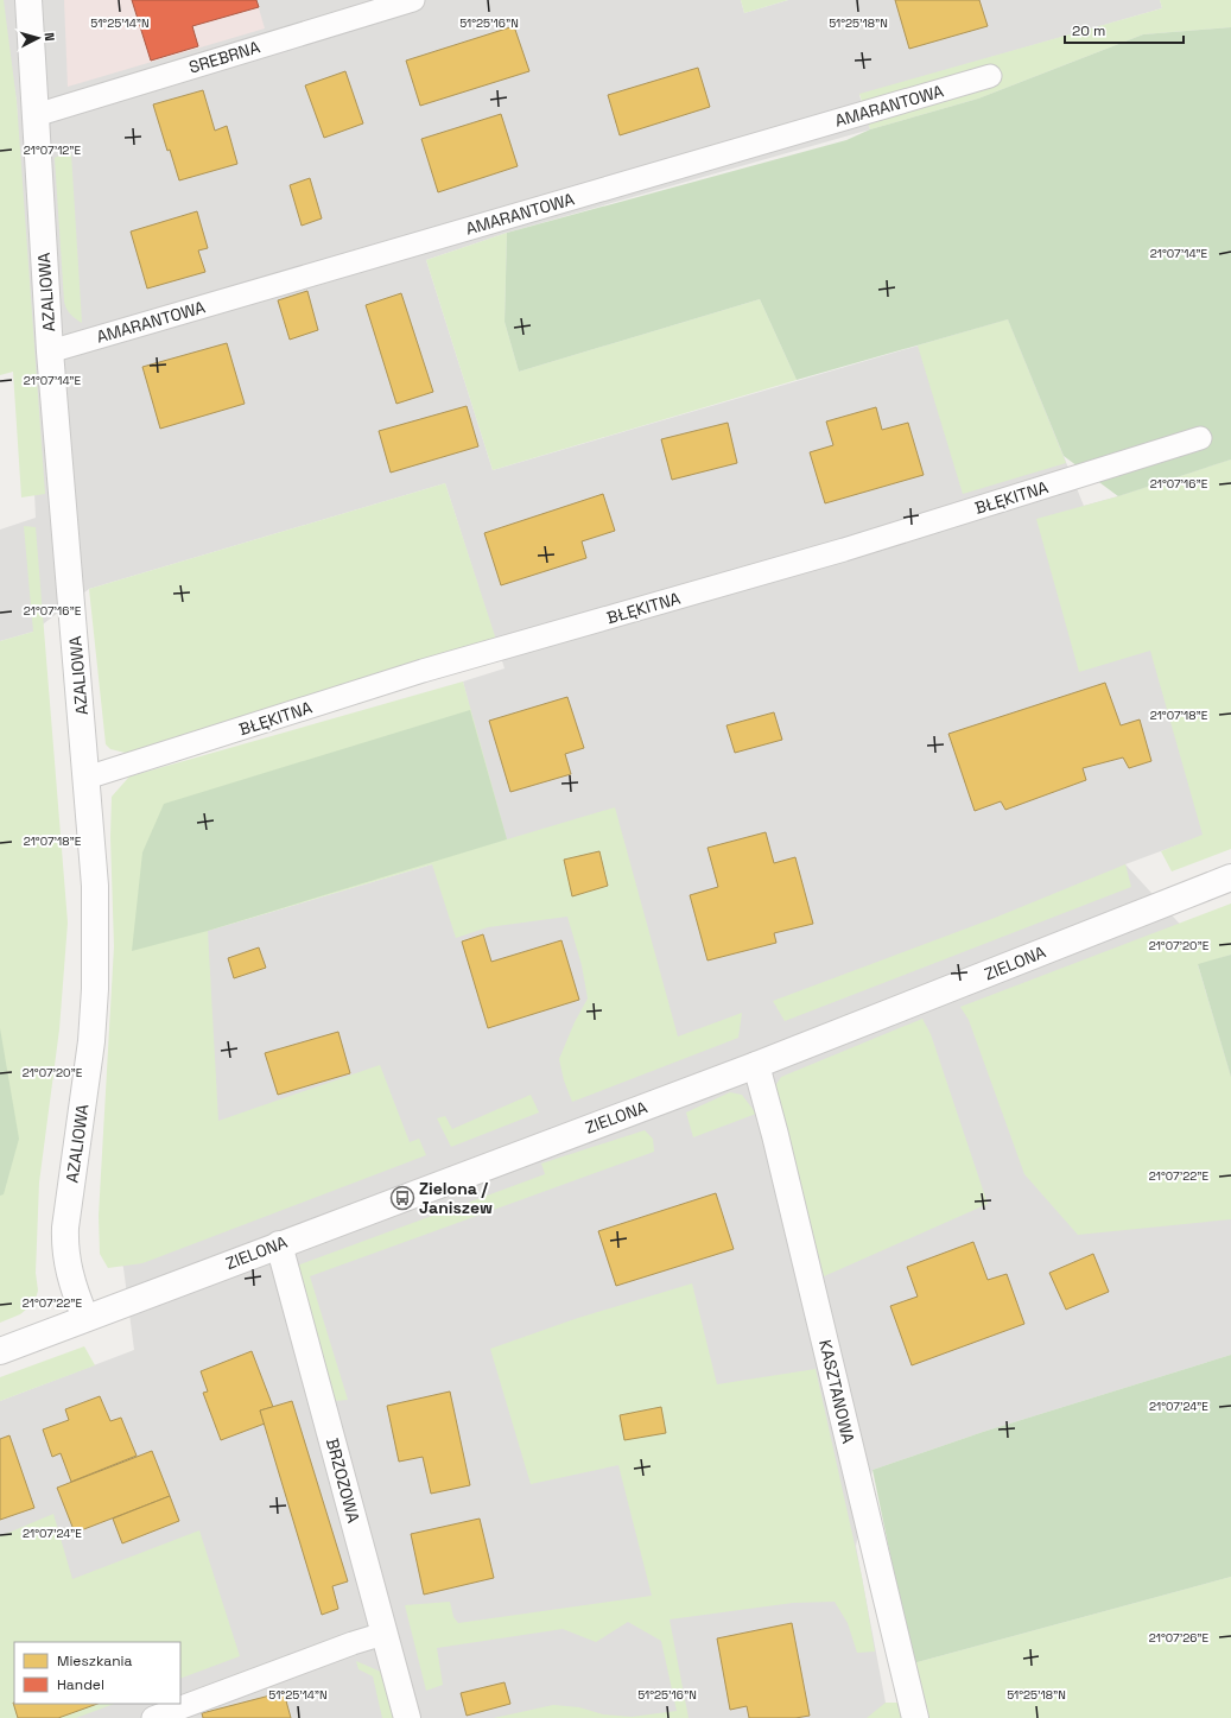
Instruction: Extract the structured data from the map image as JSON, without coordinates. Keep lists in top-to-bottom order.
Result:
{
  "streets": {
    "street": [
      "AZALIOWA",
      "ZIELONA",
      "KASZTANOWA",
      "BRZOZOWA"
    ],
    "lane": ["SREBRNA", "AMARANTOWA", "BŁĘKITNA"]
  },
  "crossings": [
    ["SREBRNA", "AZALIOWA"],
    ["AMARANTOWA", "AZALIOWA"],
    ["AZALIOWA", "BŁĘKITNA"],
    ["AZALIOWA", "ZIELONA"],
    ["ZIELONA", "KASZTANOWA"],
    ["ZIELONA", "BRZOZOWA"]
  ],
  "places": {
    "bus stop": ["Zielona / Janiszew"]
  },
  "legend": ["Mieszkania", "Handel"],
  "scale_bar": "20 m",
  "north": "right",
  "coordinates": [
    "51°25'14\"N",
    "51°25'16\"N",
    "51°25'18\"N",
    "21°07'12\"E",
    "21°07'14\"E",
    "21°07'16\"E",
    "21°07'18\"E",
    "21°07'20\"E",
    "21°07'22\"E",
    "21°07'24\"E",
    "21°07'26\"E"
  ]
}
